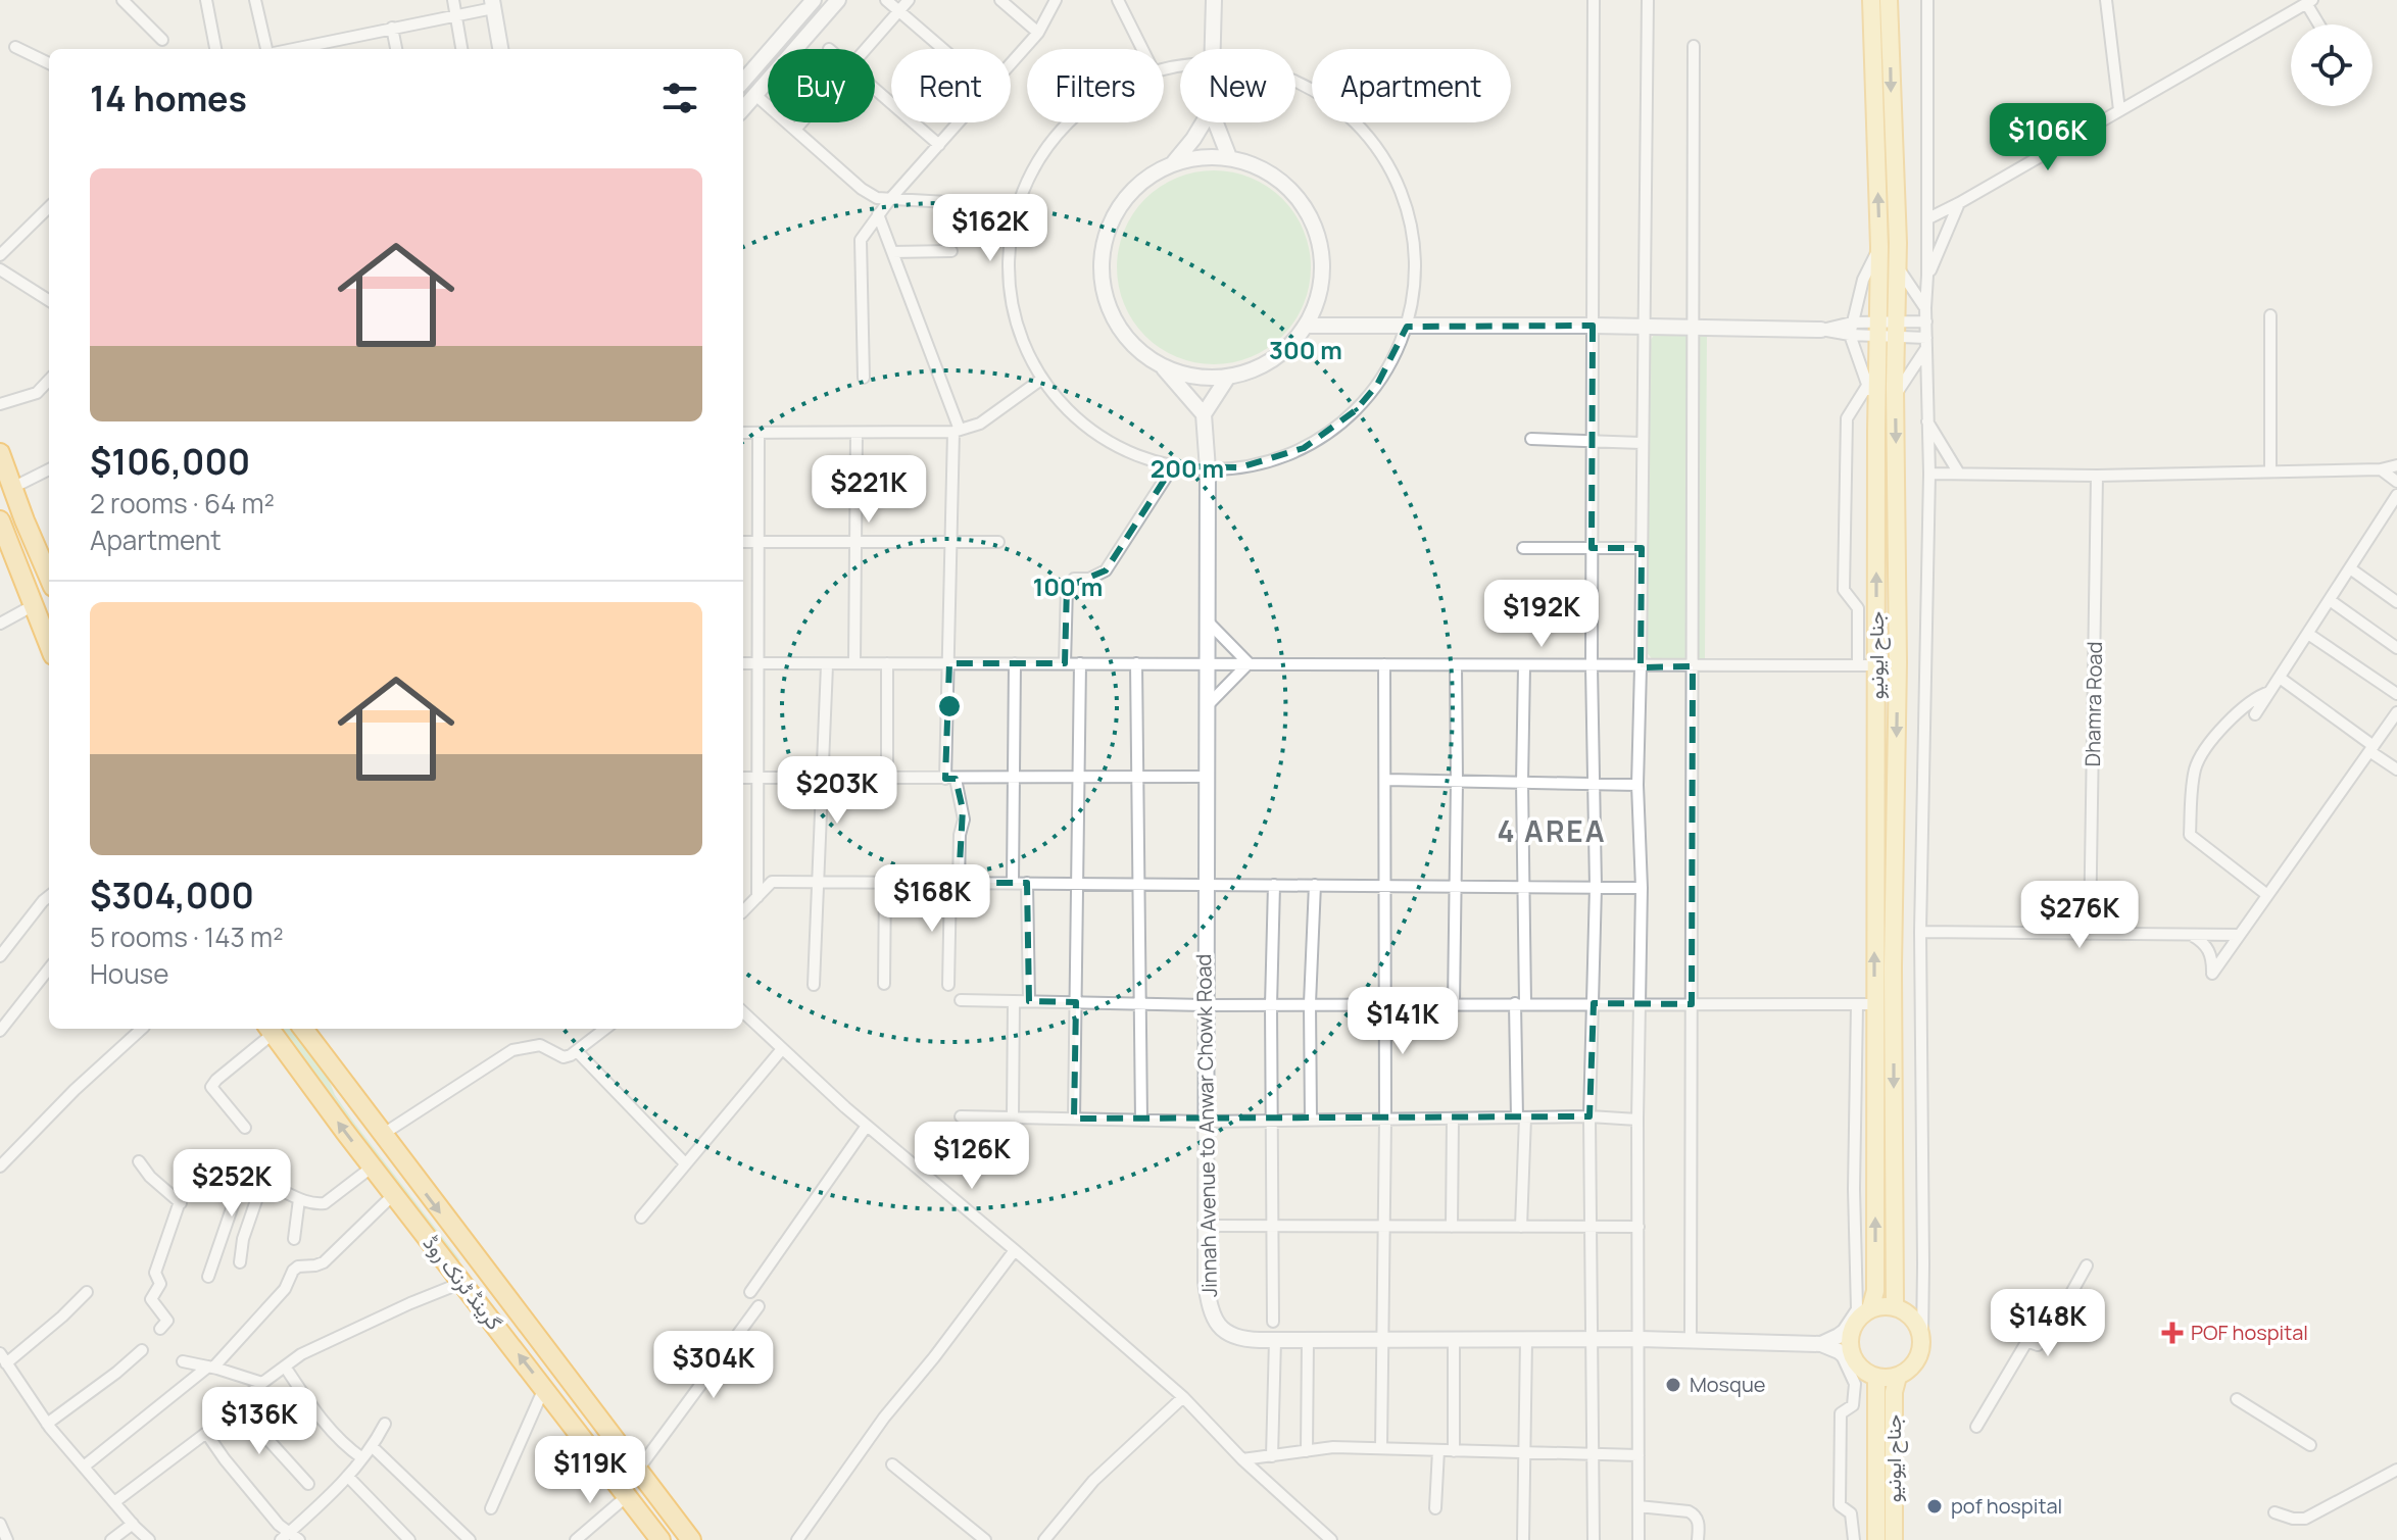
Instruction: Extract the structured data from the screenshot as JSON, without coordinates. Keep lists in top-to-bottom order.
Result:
{
  "streets": {
    "highway": ["گرینڈ ٹرنک روڈ"],
    "main road": ["جناح ایونیو"],
    "street": ["Dhamra Road", "Jinnah Avenue to Anwar Chowk Road"]
  },
  "districts": ["4 AREA"],
  "places": {
    "health": ["POF hospital"],
    "other": ["Mosque", "pof hospital"]
  },
  "page": {
    "chip": [
      "Buy",
      "Rent",
      "Filters",
      "New",
      "Apartment"
    ],
    "heading": "14 homes",
    "price": [
      "$106K",
      "$162K",
      "$221K",
      "$192K",
      "$203K",
      "$168K",
      "$276K",
      "$141K",
      "$126K",
      "$252K",
      "$148K",
      "$304K",
      "$136K",
      "$119K"
    ],
    "list": [
      {
        "name": "$106,000",
        "note": "2 rooms · 64 m² · Apartment"
      },
      {
        "name": "$304,000",
        "note": "5 rooms · 143 m² · House"
      }
    ]
  },
  "rings": ["300 m", "200 m", "100 m"]
}
